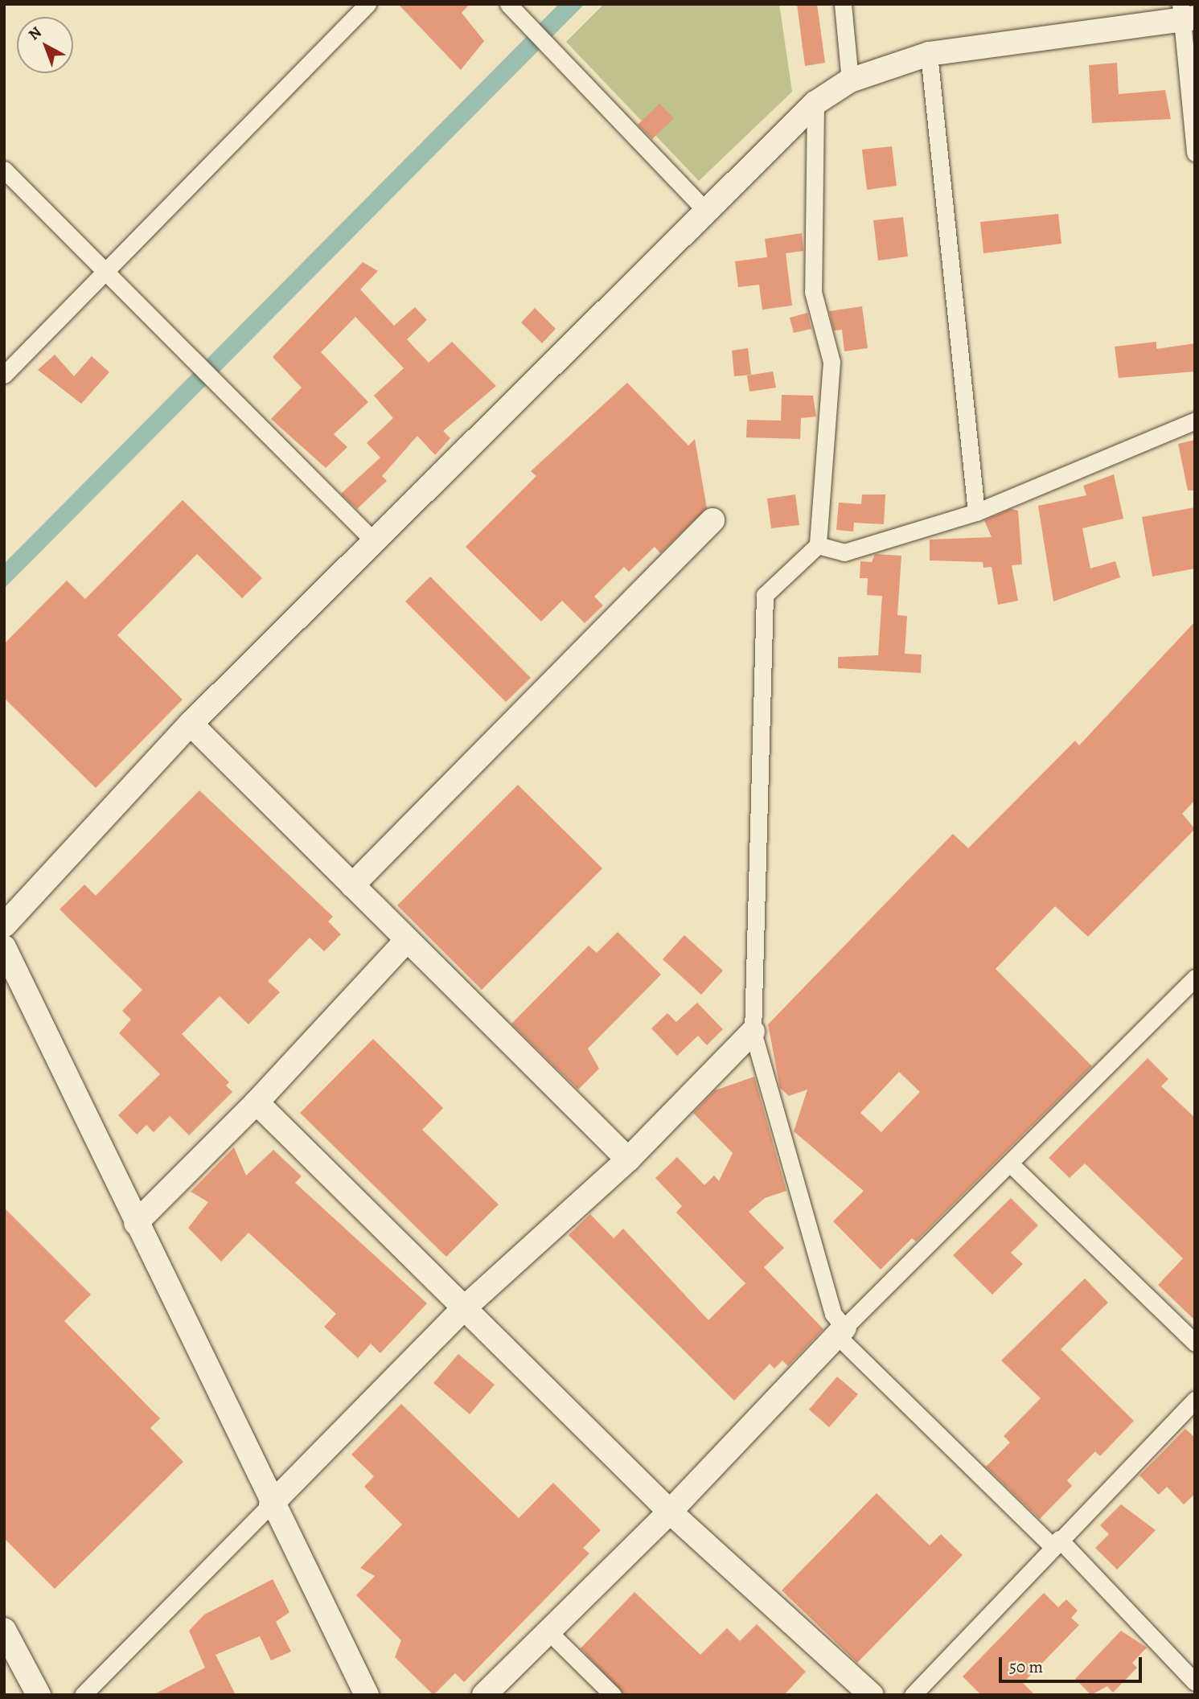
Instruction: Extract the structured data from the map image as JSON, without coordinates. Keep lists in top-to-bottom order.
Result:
{
  "scale_bar": "50 m",
  "north": "top left"
}
